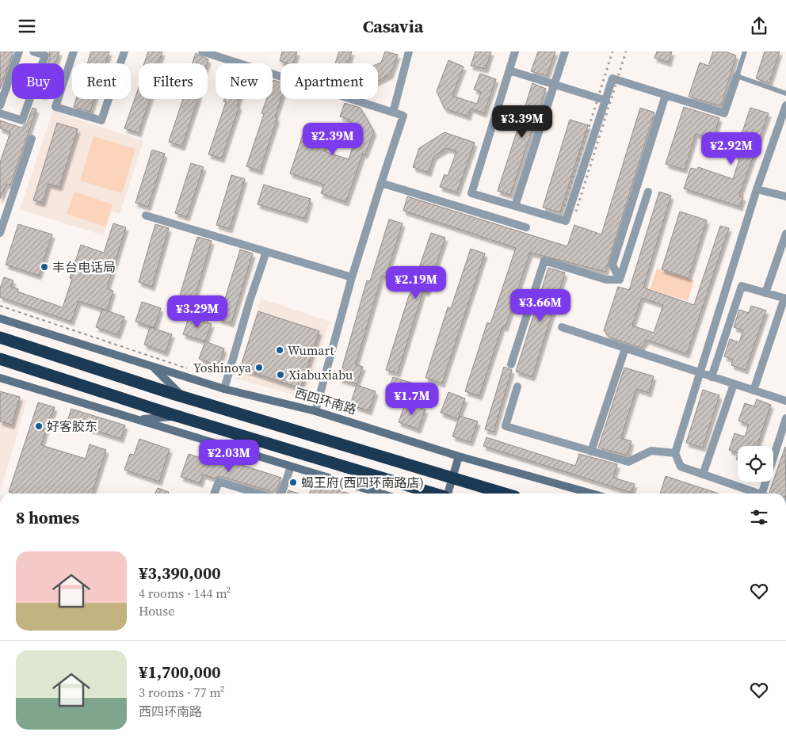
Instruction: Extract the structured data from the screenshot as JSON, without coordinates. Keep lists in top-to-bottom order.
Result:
{
  "streets": {
    "highway": ["西四环南路"]
  },
  "places": [
    "丰台电话局",
    "Wumart",
    "Yoshinoya",
    "Xiabuxiabu",
    "好客胶东",
    "蝎王府(西四环南路店)"
  ],
  "page": {
    "header": "Casavia",
    "chip": [
      "Buy",
      "Rent",
      "Filters",
      "New",
      "Apartment"
    ],
    "price": [
      "¥3.39M",
      "¥2.39M",
      "¥2.92M",
      "¥2.19M",
      "¥3.66M",
      "¥3.29M",
      "¥1.7M",
      "¥2.03M"
    ],
    "heading": "8 homes",
    "list": [
      {
        "name": "¥3,390,000",
        "note": "4 rooms · 144 m² · House"
      },
      {
        "name": "¥1,700,000",
        "note": "3 rooms · 77 m² · 西四环南路"
      }
    ]
  }
}
